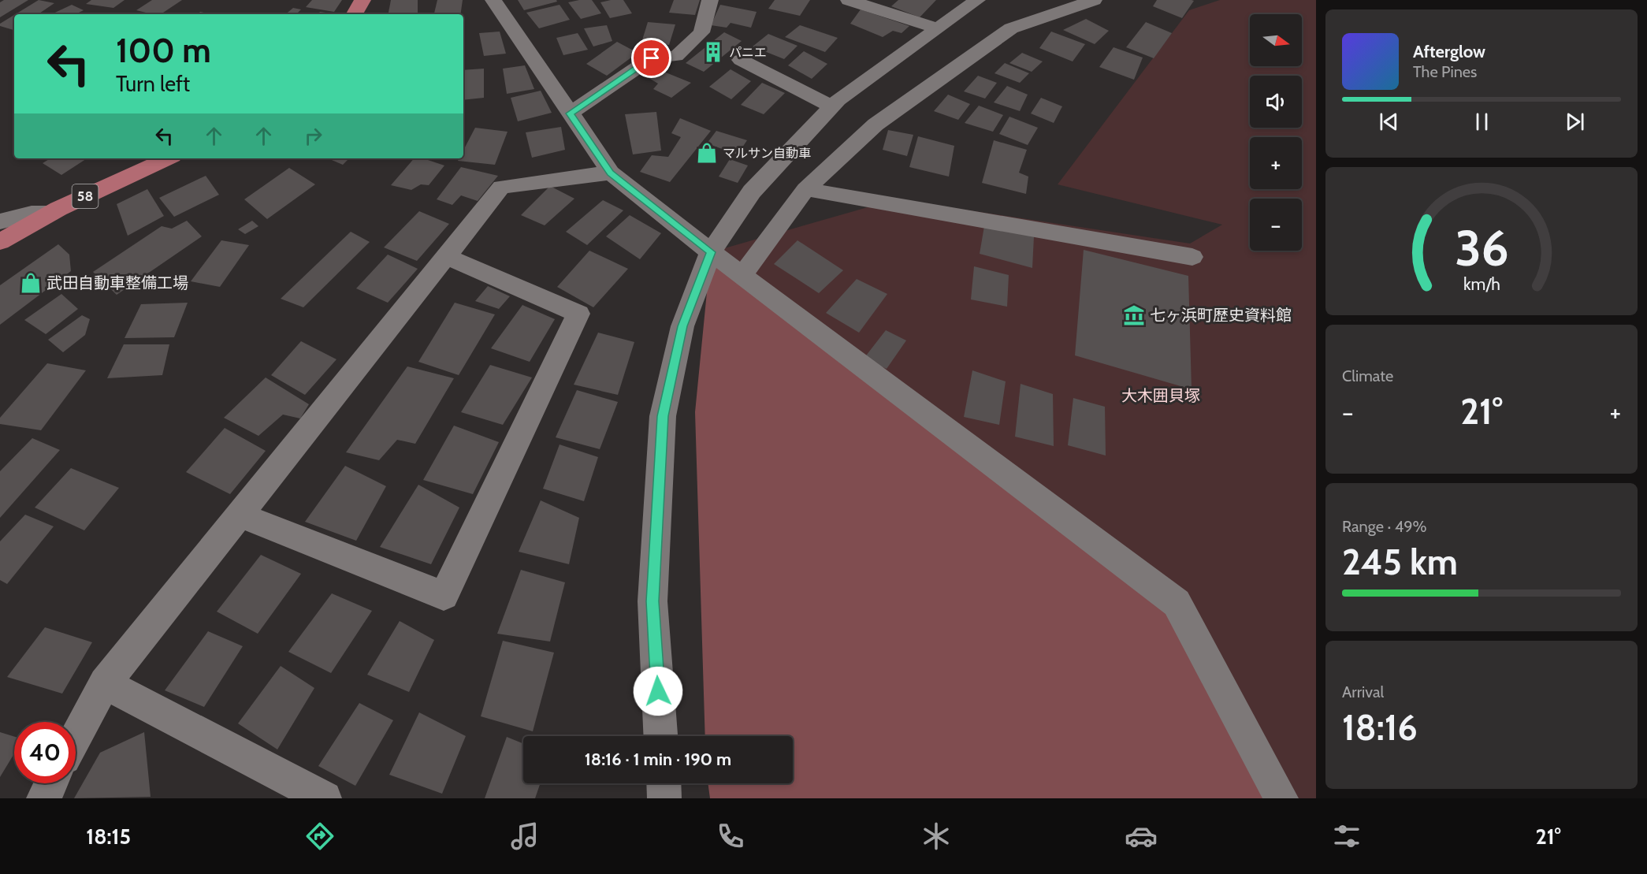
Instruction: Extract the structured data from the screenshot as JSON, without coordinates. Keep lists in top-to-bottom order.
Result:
{
  "streets": {
    "main road": ["58"]
  },
  "parks": ["大木囲貝塚"],
  "places": {
    "building": ["パニエ"],
    "shop": ["マルサン自動車", "武田自動車整備工場"],
    "museum": ["七ヶ浜町歴史資料館"]
  },
  "north": "right",
  "page": {
    "map_buttons": ["+", "−"],
    "turn": ["100 m", "Turn left"],
    "song": ["Afterglow", "The Pines"],
    "tile": [
      "Climate",
      ["Range · 49%", "245 km"],
      ["Arrival", "18:16"]
    ],
    "heat": ["−", "21°", "+"],
    "limit": "40",
    "trip": "18:16 · 1 min · 190 m",
    "tabs": ["18:15", "21°"],
    "gauge": ["36", "km/h"]
  }
}
